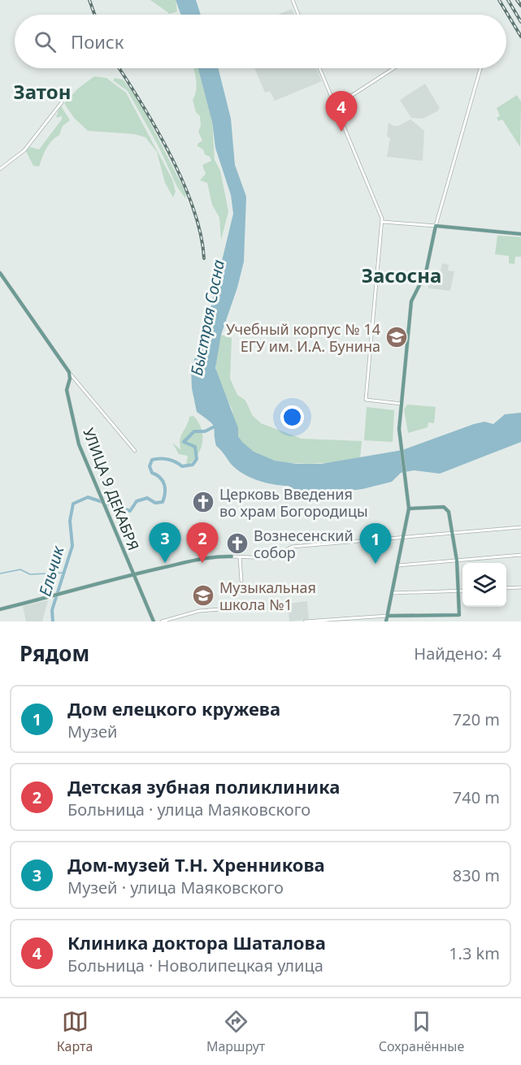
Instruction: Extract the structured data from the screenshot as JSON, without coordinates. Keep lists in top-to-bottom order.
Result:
{
  "streets": {
    "main road": ["УЛИЦА 9 ДЕКАБРЯ"]
  },
  "districts": ["Затон", "Засосна"],
  "water": ["Быстрая Сосна", "Ельчик"],
  "places": {
    "school or university": ["Учебный корпус № 14 ЕГУ им. И.А. Бунина", "Музыкальная школа №1"],
    "church": ["Церковь Введения во храм Богородицы", "Вознесенский собор"]
  },
  "page": {
    "search": "Поиск",
    "pins": [
      "4",
      "2",
      "3",
      "1"
    ],
    "heading": ["Рядом", "Найдено: 4"],
    "list": [
      {
        "mark": "1",
        "name": "Дом елецкого кружева",
        "note": "Музей",
        "value": "720 m"
      },
      {
        "mark": "2",
        "name": "Детская зубная поликлиника",
        "note": "Больница · улица Маяковского",
        "value": "740 m"
      },
      {
        "mark": "3",
        "name": "Дом-музей Т.Н. Хренникова",
        "note": "Музей · улица Маяковского",
        "value": "830 m"
      },
      {
        "mark": "4",
        "name": "Клиника доктора Шаталова",
        "note": "Больница · Новолипецкая улица",
        "value": "1.3 km"
      }
    ],
    "nav": ["Карта", "Маршрут", "Сохранённые"]
  }
}
